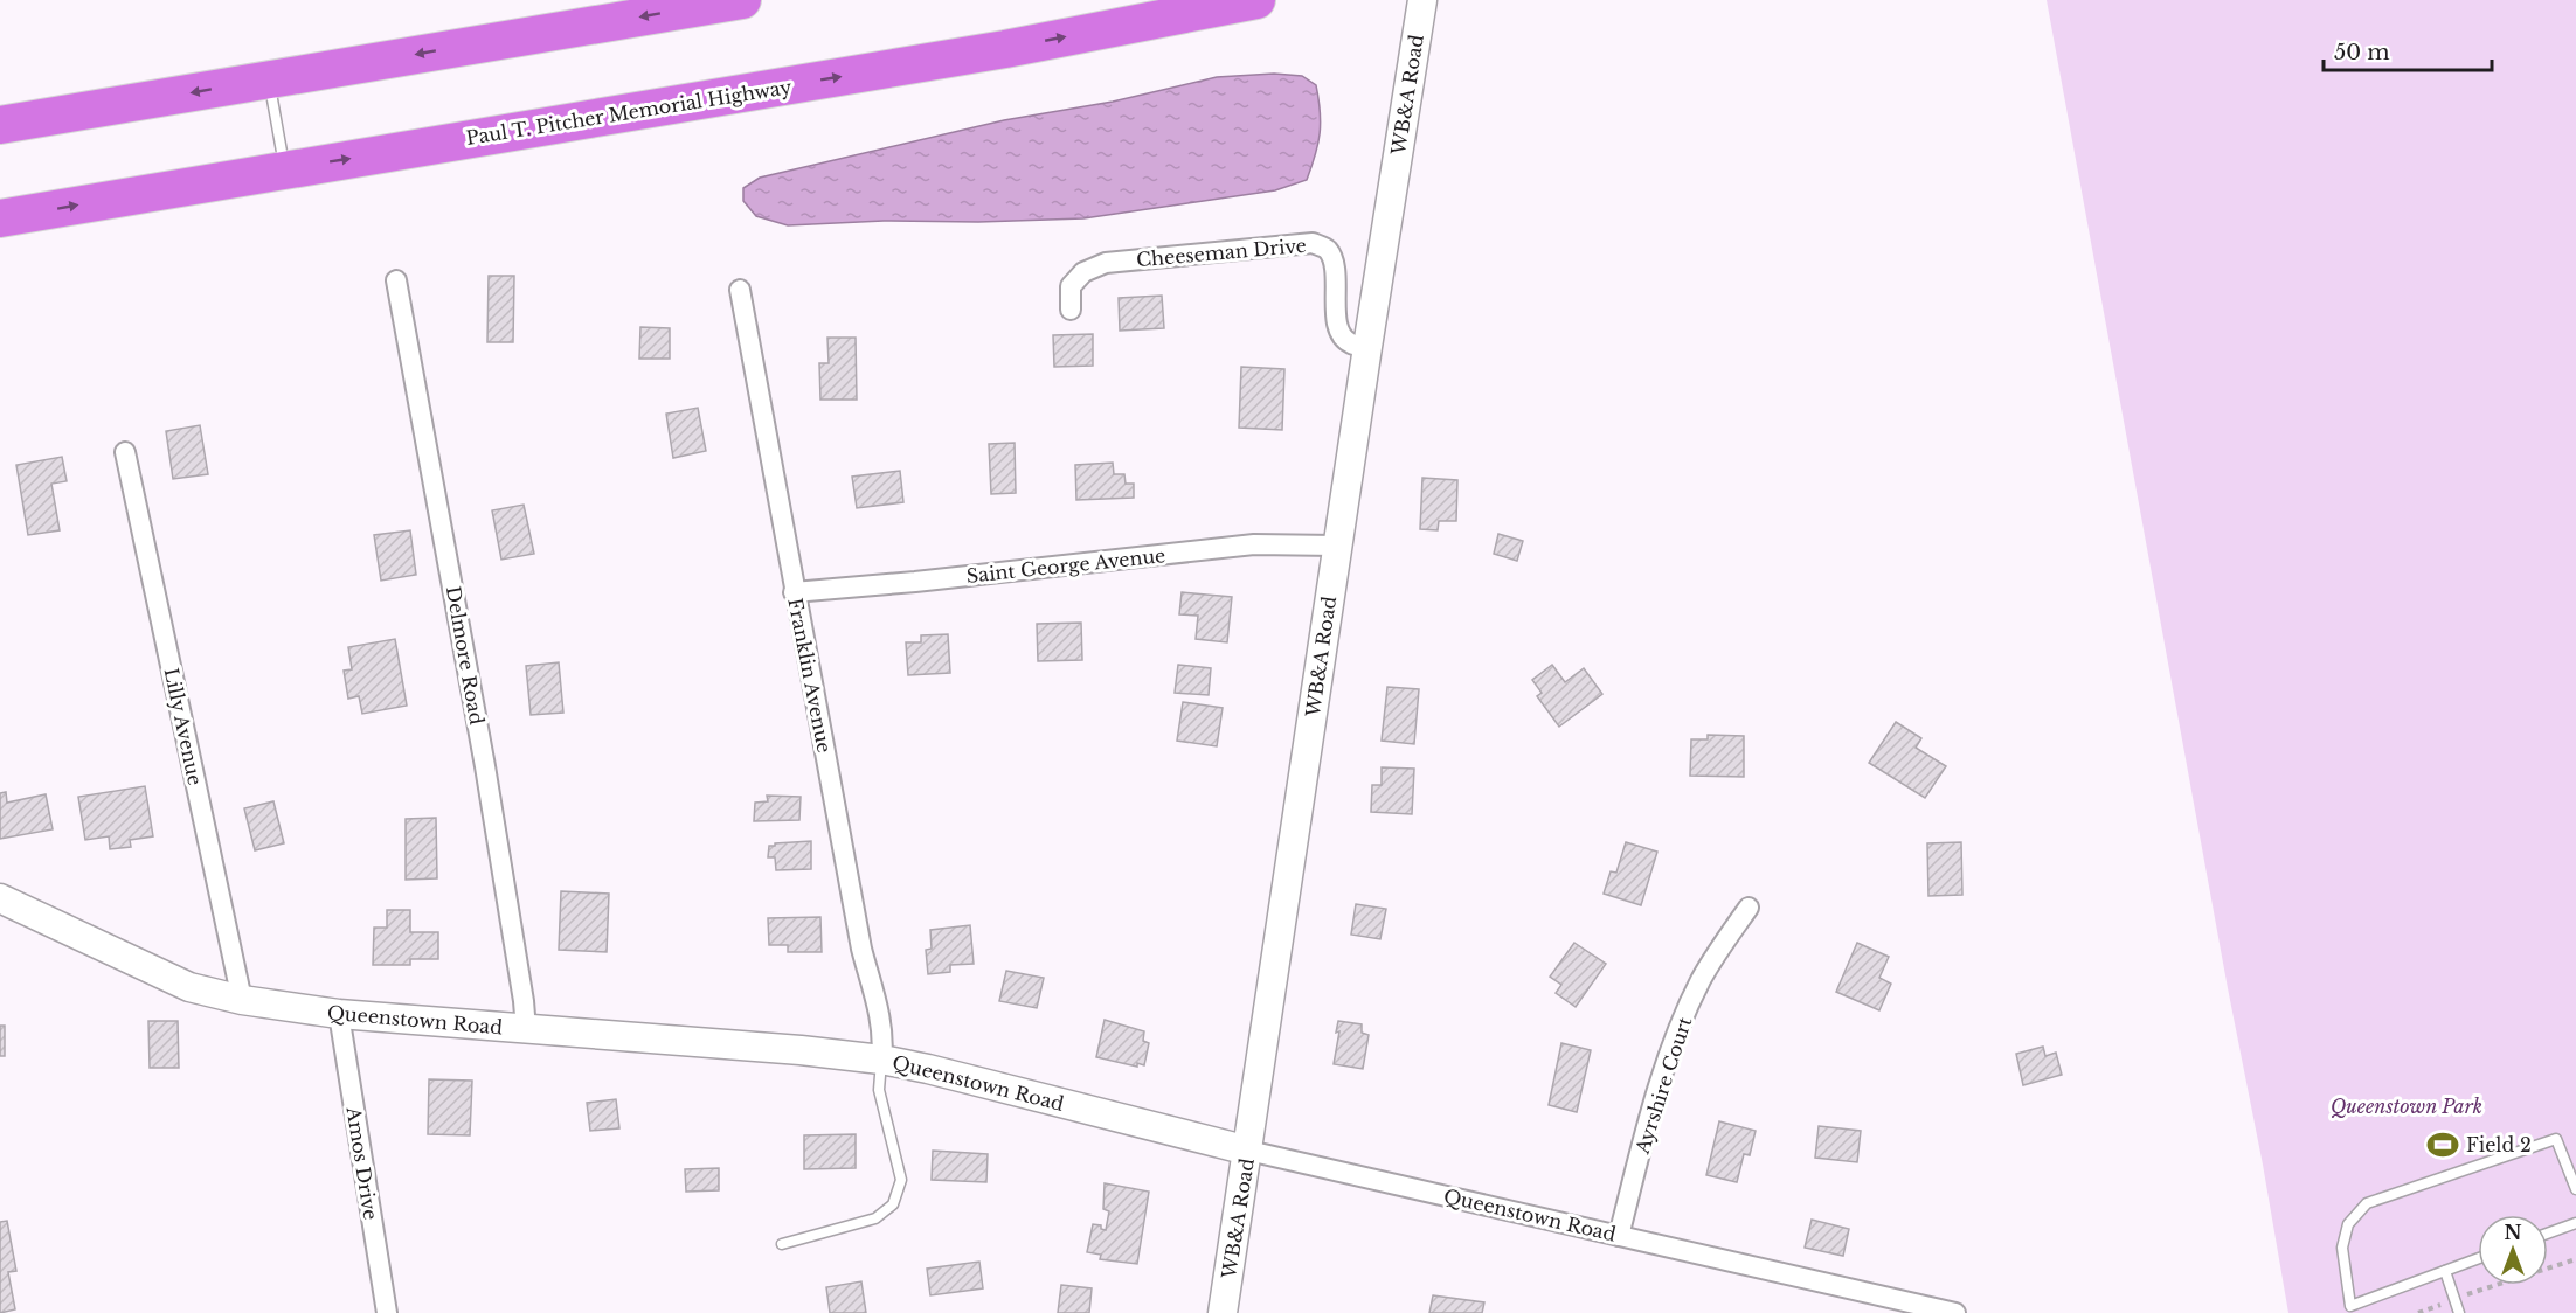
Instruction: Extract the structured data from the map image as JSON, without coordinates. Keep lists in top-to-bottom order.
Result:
{
  "streets": {
    "highway": ["Paul T. Pitcher Memorial Highway"],
    "street": [
      "WB&A Road",
      "Cheeseman Drive",
      "Saint George Avenue",
      "Delmore Road",
      "Franklin Avenue",
      "Lilly Avenue",
      "Queenstown Road",
      "Ayrshire Court",
      "Amos Drive"
    ]
  },
  "crossings": [
    ["WB&A Road", "Cheeseman Drive"],
    ["WB&A Road", "Saint George Avenue"],
    ["WB&A Road", "Queenstown Road"],
    ["Saint George Avenue", "Franklin Avenue"],
    ["Delmore Road", "Queenstown Road"],
    ["Franklin Avenue", "Queenstown Road"],
    ["Lilly Avenue", "Queenstown Road"],
    ["Queenstown Road", "Ayrshire Court"],
    ["Queenstown Road", "Amos Drive"]
  ],
  "parks": ["Queenstown Park"],
  "places": {
    "sports": ["Field 2"]
  },
  "scale_bar": "50 m",
  "north": "top"
}
